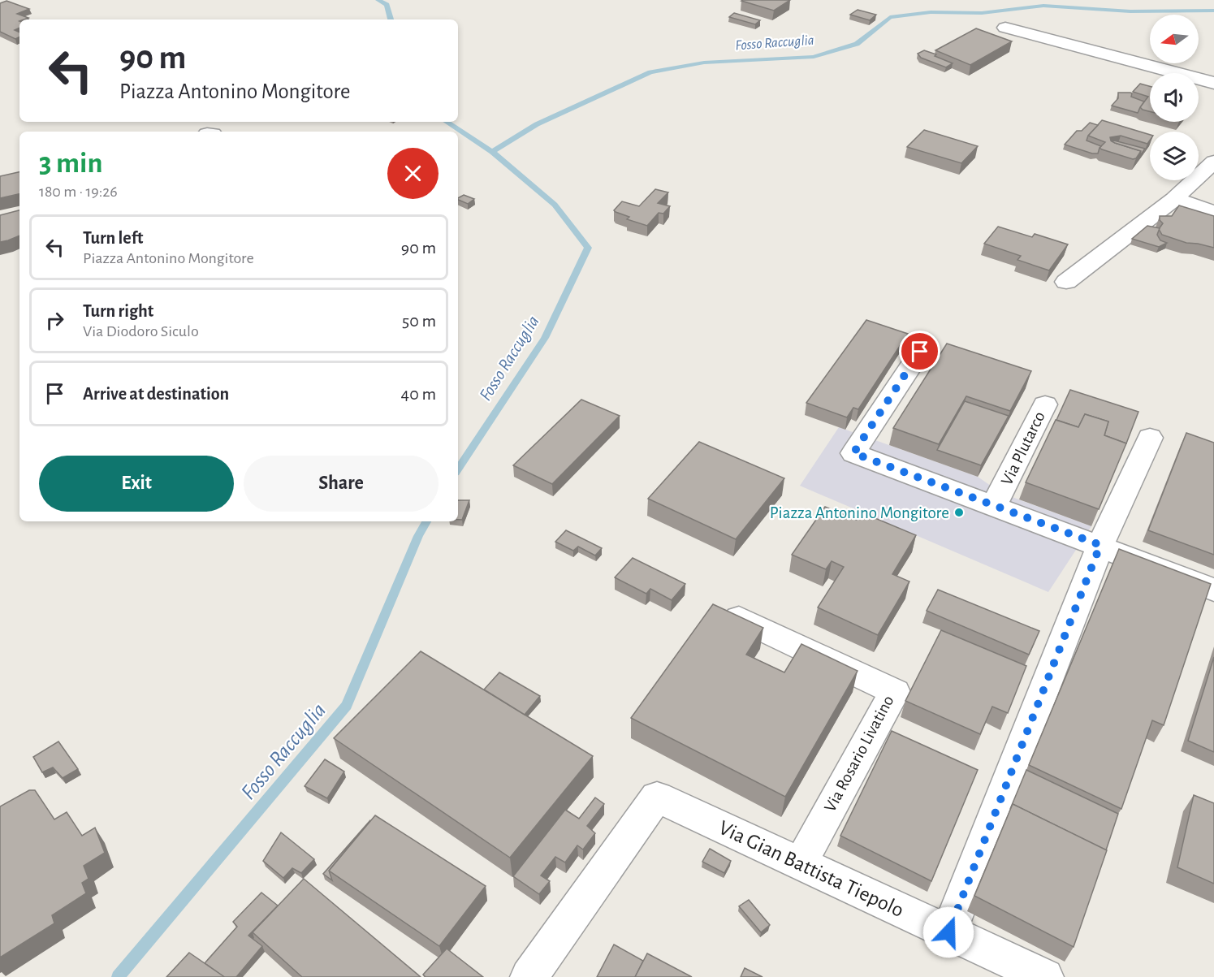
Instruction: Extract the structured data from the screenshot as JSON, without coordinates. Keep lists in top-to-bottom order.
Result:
{
  "streets": {
    "street": ["Via Plutarco", "Via Rosario Livatino", "Via Gian Battista Tiepolo"]
  },
  "crossings": [
    ["Via Rosario Livatino", "Via Gian Battista Tiepolo"]
  ],
  "water": ["Fosso Raccuglia"],
  "places": ["Piazza Antonino Mongitore"],
  "north": "left",
  "page": {
    "turn": ["90 m", "Piazza Antonino Mongitore"],
    "heading": ["3 min", "180 m · 19:26"],
    "list": [
      {
        "name": "Turn left",
        "note": "Piazza Antonino Mongitore",
        "value": "90 m"
      },
      {
        "name": "Turn right",
        "note": "Via Diodoro Siculo",
        "value": "50 m"
      },
      {
        "name": "Arrive at destination",
        "value": "40 m"
      }
    ],
    "buttons": ["Exit", "Share"]
  }
}
